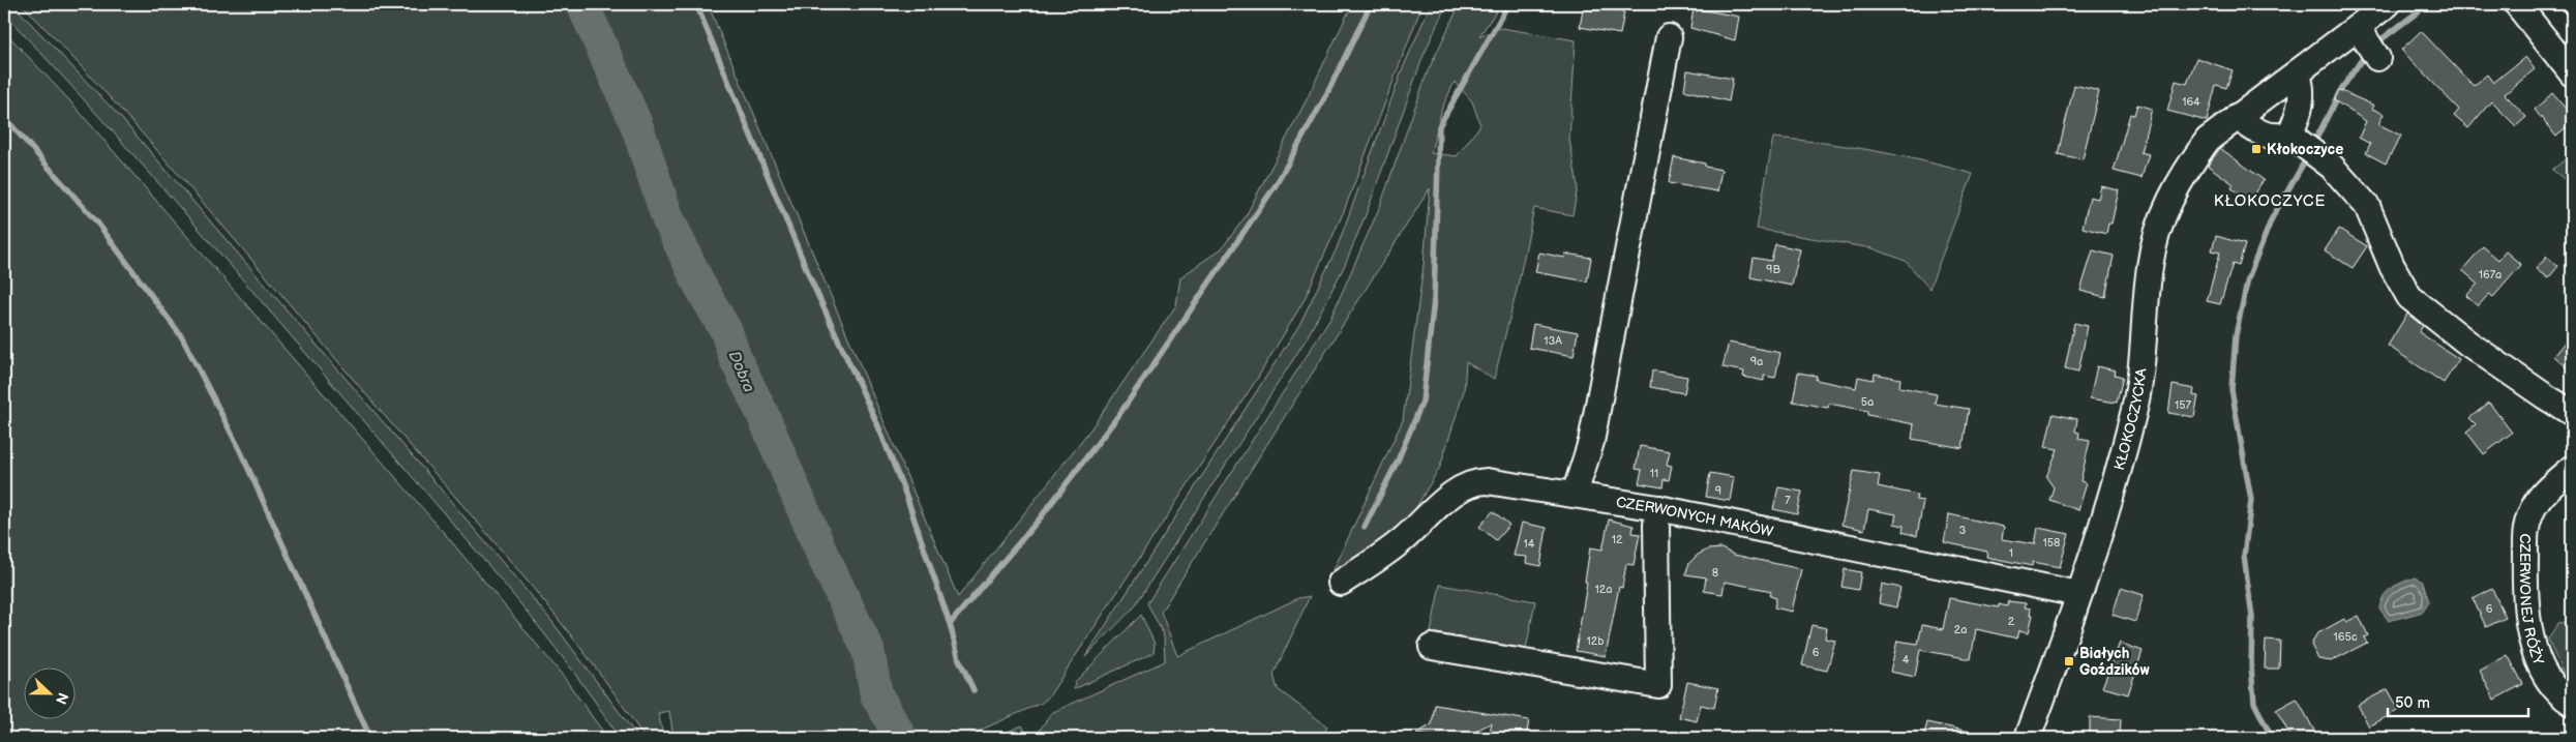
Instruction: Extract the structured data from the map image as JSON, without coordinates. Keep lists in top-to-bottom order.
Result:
{
  "streets": {
    "street": ["KŁOKOCZYCKA", "CZERWONYCH MAKÓW", "CZERWONEJ RÓŻY"]
  },
  "crossings": [
    ["KŁOKOCZYCKA", "CZERWONYCH MAKÓW"]
  ],
  "districts": ["KŁOKOCZYCE"],
  "water": ["Dobra"],
  "places": {
    "transit": ["Kłokoczyce", "Białych Goździków"]
  },
  "house_numbers": [
    "164",
    "9B",
    "167a",
    "13A",
    "9a",
    "5a",
    "157",
    "11",
    "9",
    "7",
    "3",
    "12",
    "158",
    "14",
    "1",
    "8",
    "12a",
    "6",
    "2",
    "2a",
    "165c",
    "12b",
    "6",
    "4"
  ],
  "scale_bar": "50 m",
  "north": "right"
}
